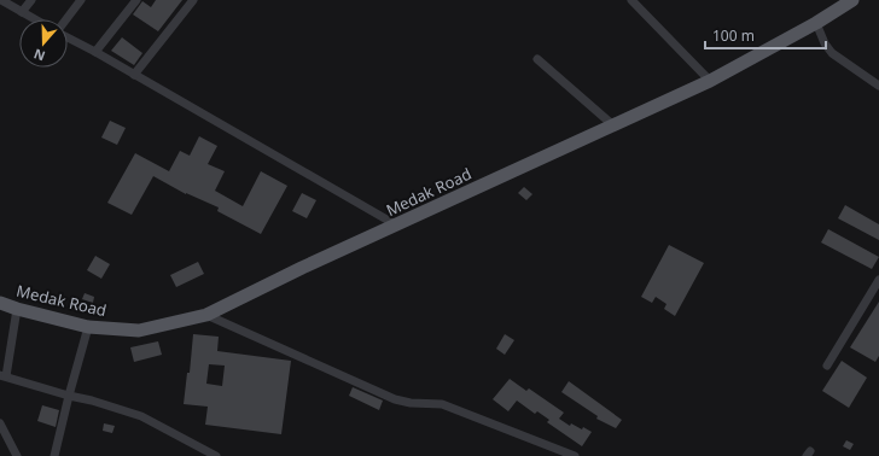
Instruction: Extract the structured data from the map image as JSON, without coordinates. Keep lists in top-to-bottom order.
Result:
{
  "streets": {
    "main road": ["Medak Road"]
  },
  "scale_bar": "100 m",
  "north": "bottom"
}
